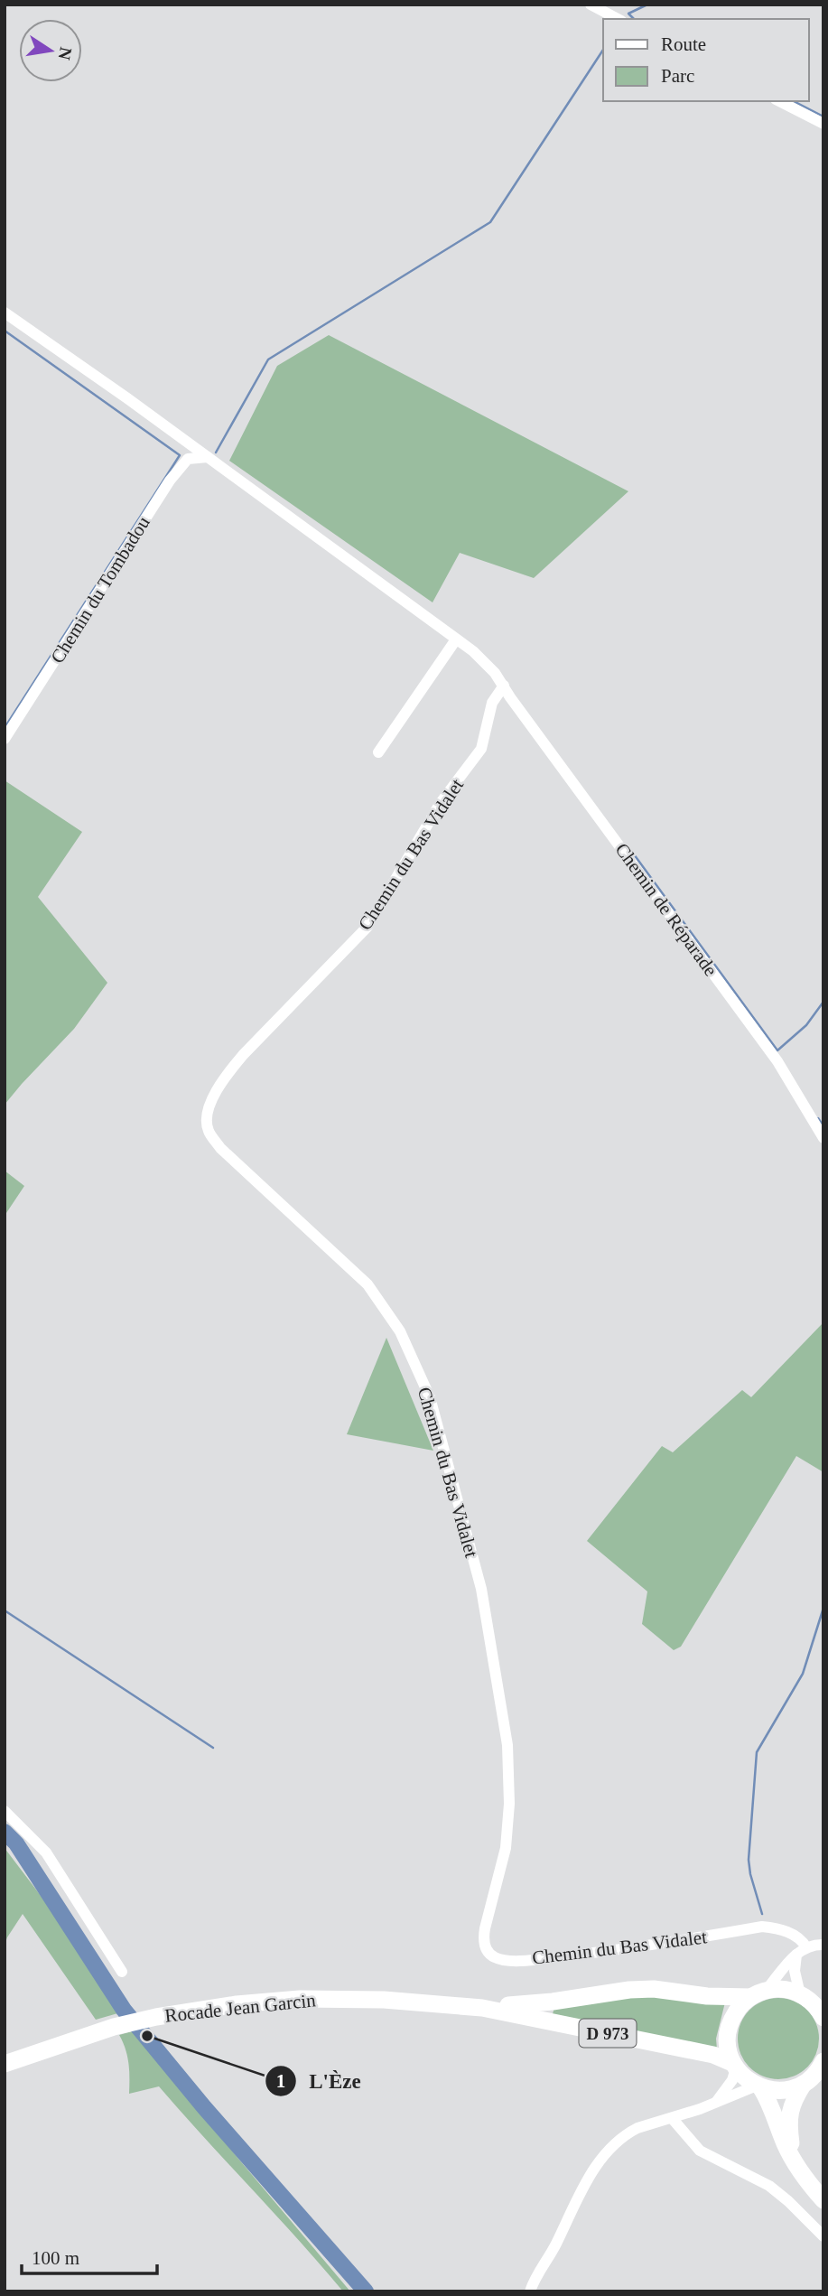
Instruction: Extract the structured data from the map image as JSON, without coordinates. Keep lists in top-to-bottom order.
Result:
{
  "streets": {
    "main road": ["Rocade Jean Garcin", "D 973"],
    "street": ["Chemin du Tombadou", "Chemin du Bas Vidalet", "Chemin de Réparade"]
  },
  "crossings": [
    ["Chemin du Tombadou", "Chemin de Réparade"],
    ["Chemin du Bas Vidalet", "Chemin de Réparade"]
  ],
  "places": ["L'Èze"],
  "legend": ["Route", "Parc"],
  "scale_bar": "100 m",
  "north": "right"
}
